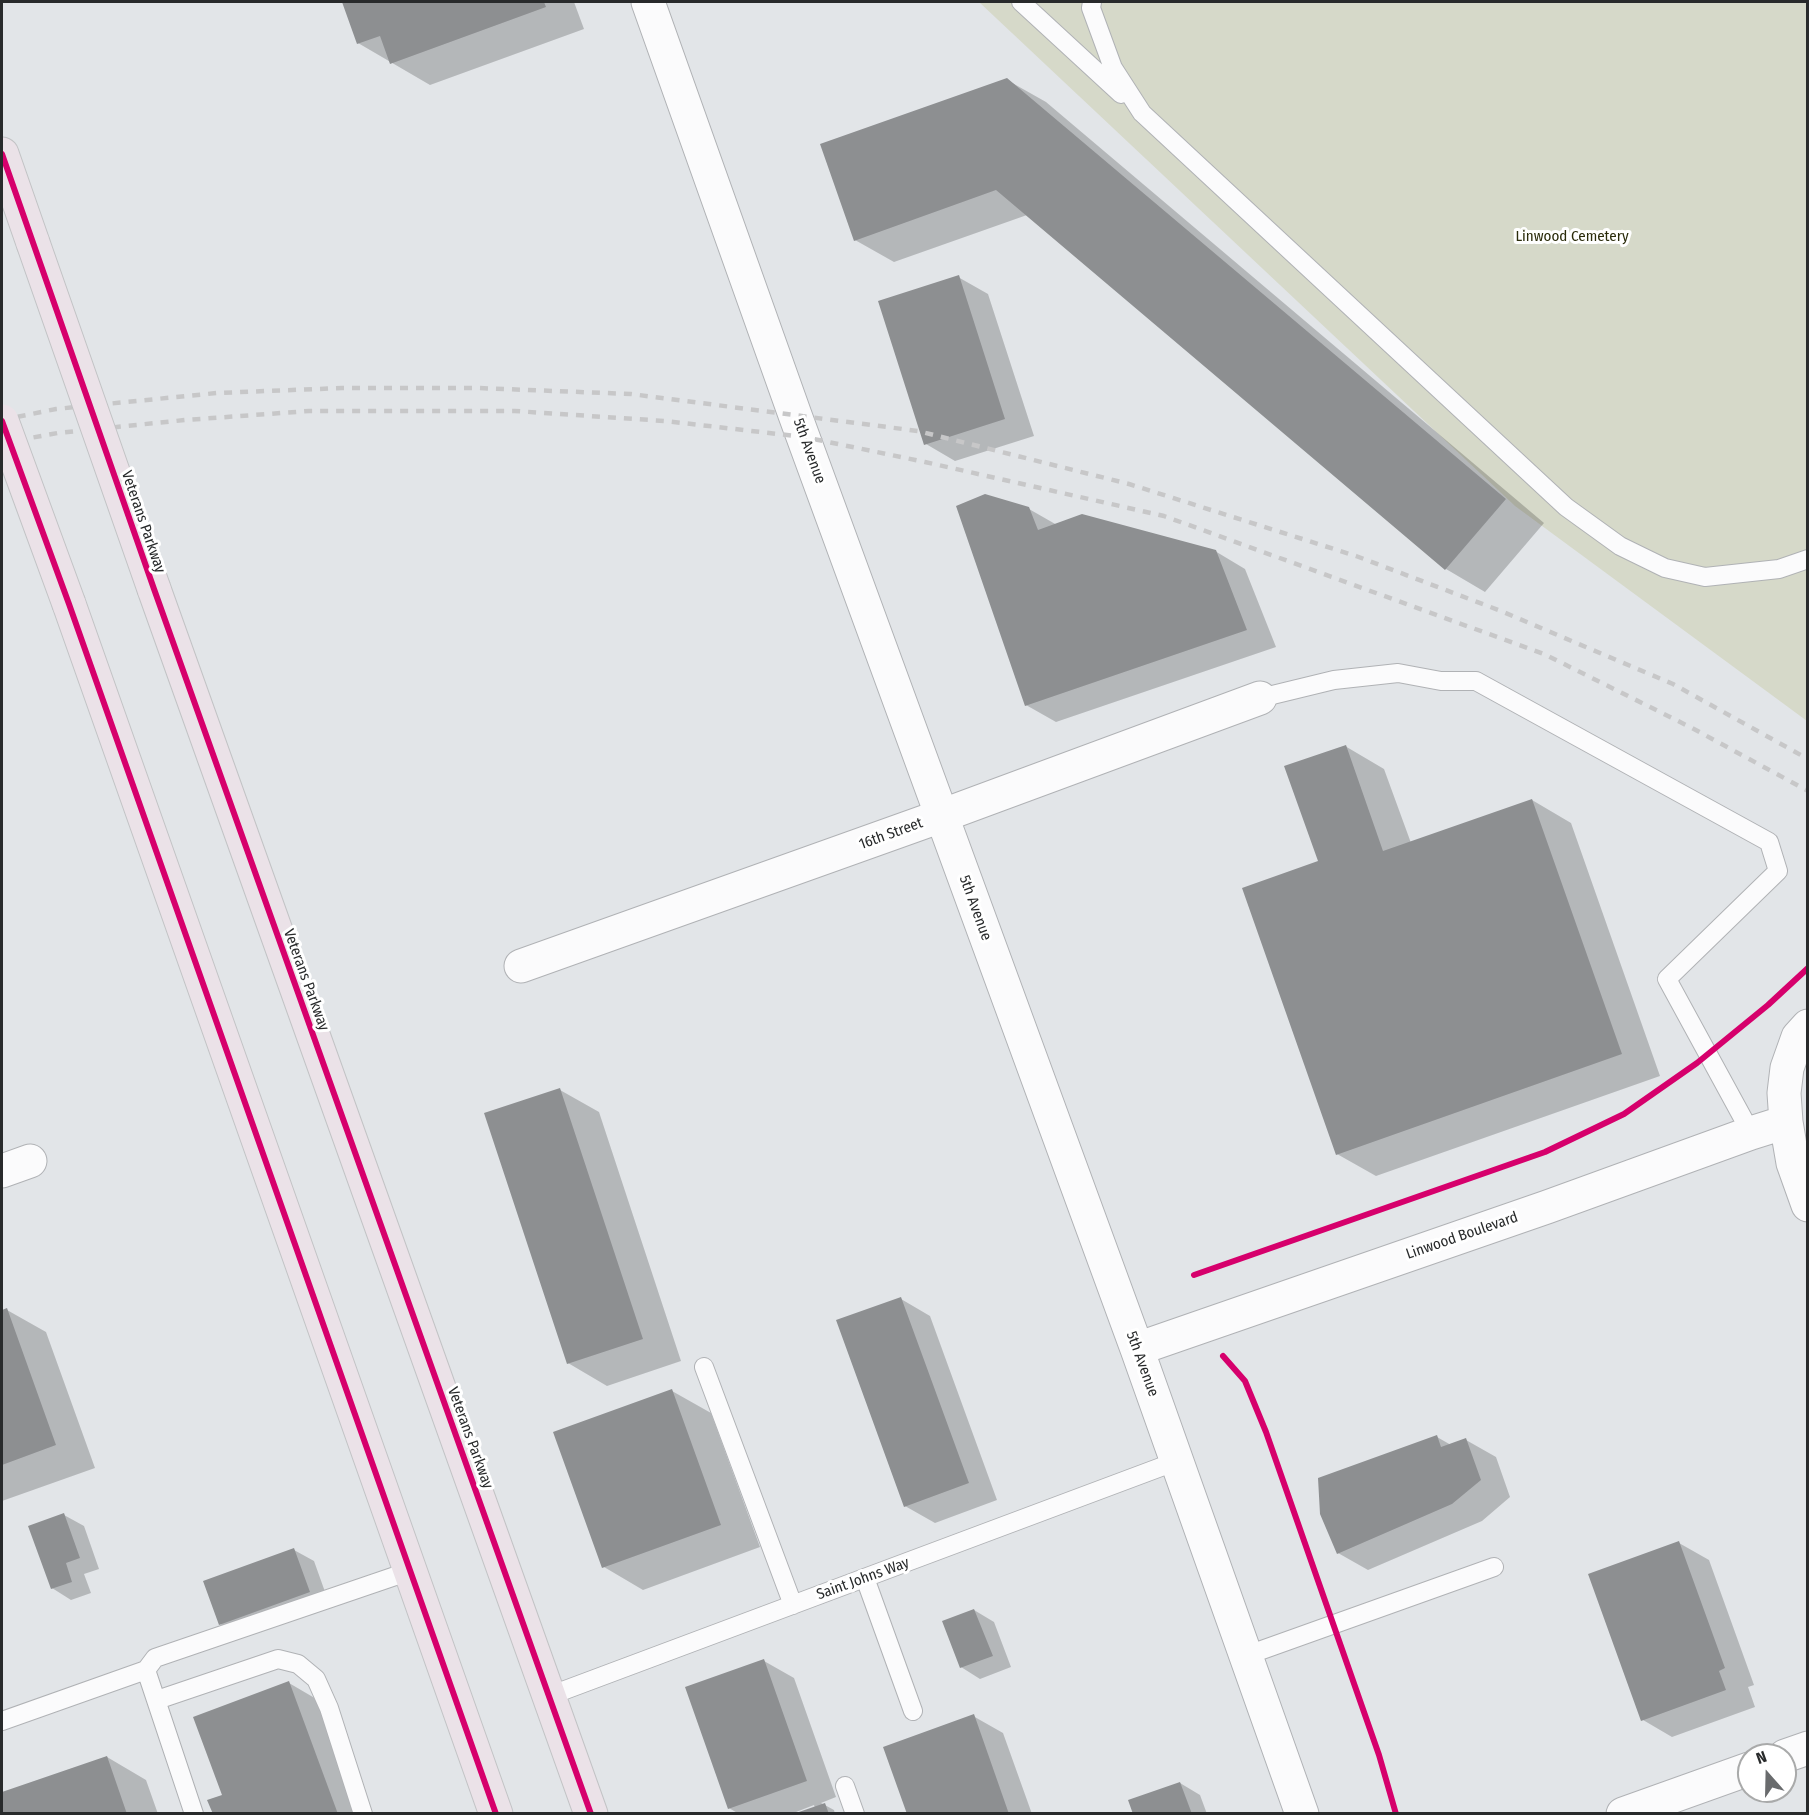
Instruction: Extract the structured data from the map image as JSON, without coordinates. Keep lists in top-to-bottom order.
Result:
{
  "streets": {
    "main road": ["Veterans Parkway"],
    "street": ["5th Avenue", "16th Street", "Linwood Boulevard"],
    "lane": ["Saint Johns Way"]
  },
  "crossings": [
    ["5th Avenue", "16th Street"],
    ["5th Avenue", "Linwood Boulevard"],
    ["5th Avenue", "Saint Johns Way"],
    ["Veterans Parkway", "Saint Johns Way"]
  ],
  "parks": ["Linwood Cemetery"],
  "north": "top"
}
